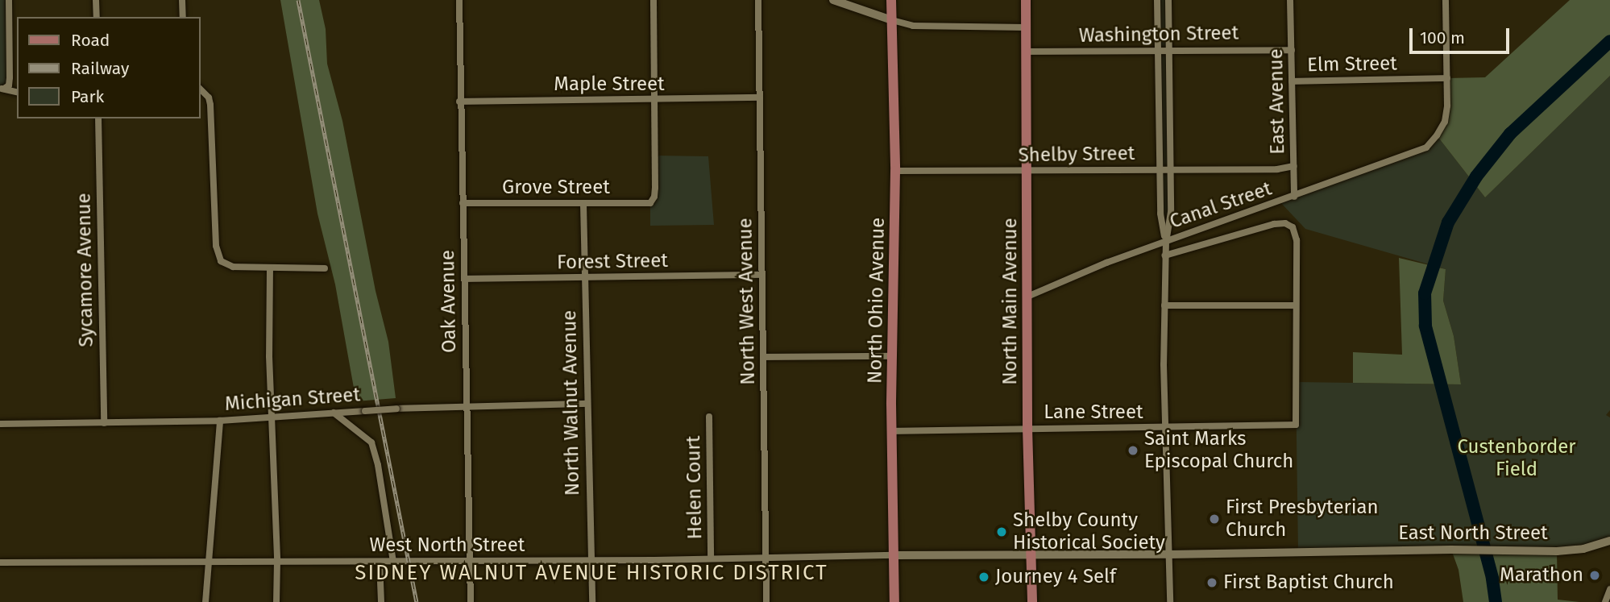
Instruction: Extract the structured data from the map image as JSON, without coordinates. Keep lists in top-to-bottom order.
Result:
{
  "streets": {
    "main road": ["North Ohio Avenue", "North Main Avenue", "East North Street"],
    "street": [
      "Washington Street",
      "Elm Street",
      "Maple Street",
      "East Avenue",
      "Shelby Street",
      "Grove Street",
      "Canal Street",
      "Forest Street",
      "Sycamore Avenue",
      "Oak Avenue",
      "North West Avenue",
      "Michigan Street",
      "North Walnut Avenue",
      "Lane Street",
      "Helen Court",
      "West North Street"
    ]
  },
  "crossings": [
    ["Washington Street", "East Avenue"],
    ["Washington Street", "North Main Avenue"],
    ["Elm Street", "East Avenue"],
    ["Elm Street", "Canal Street"],
    ["Maple Street", "Grove Street"],
    ["Maple Street", "Oak Avenue"],
    ["Maple Street", "North West Avenue"],
    ["East Avenue", "Shelby Street"],
    ["Shelby Street", "North Ohio Avenue"],
    ["Shelby Street", "North Main Avenue"],
    ["Grove Street", "Oak Avenue"],
    ["Grove Street", "North Walnut Avenue"],
    ["Canal Street", "North Main Avenue"],
    ["Forest Street", "Oak Avenue"],
    ["Forest Street", "North West Avenue"],
    ["Forest Street", "North Walnut Avenue"],
    ["Sycamore Avenue", "Michigan Street"],
    ["North Ohio Avenue", "Lane Street"],
    ["North Ohio Avenue", "East North Street"],
    ["North Ohio Avenue", "West North Street"],
    ["Oak Avenue", "Michigan Street"],
    ["Oak Avenue", "West North Street"],
    ["North West Avenue", "West North Street"],
    ["North Main Avenue", "Lane Street"],
    ["North Main Avenue", "East North Street"],
    ["Michigan Street", "North Walnut Avenue"],
    ["North Walnut Avenue", "West North Street"],
    ["Helen Court", "West North Street"],
    ["East North Street", "West North Street"]
  ],
  "districts": ["SIDNEY WALNUT AVENUE HISTORIC DISTRICT"],
  "parks": ["Custenborder Field"],
  "places": [
    "Saint Marks Episcopal Church",
    "First Presbyterian Church",
    "Shelby County Historical Society",
    "Marathon",
    "Journey 4 Self",
    "First Baptist Church"
  ],
  "legend": ["Road", "Railway", "Park"],
  "scale_bar": "100 m"
}
